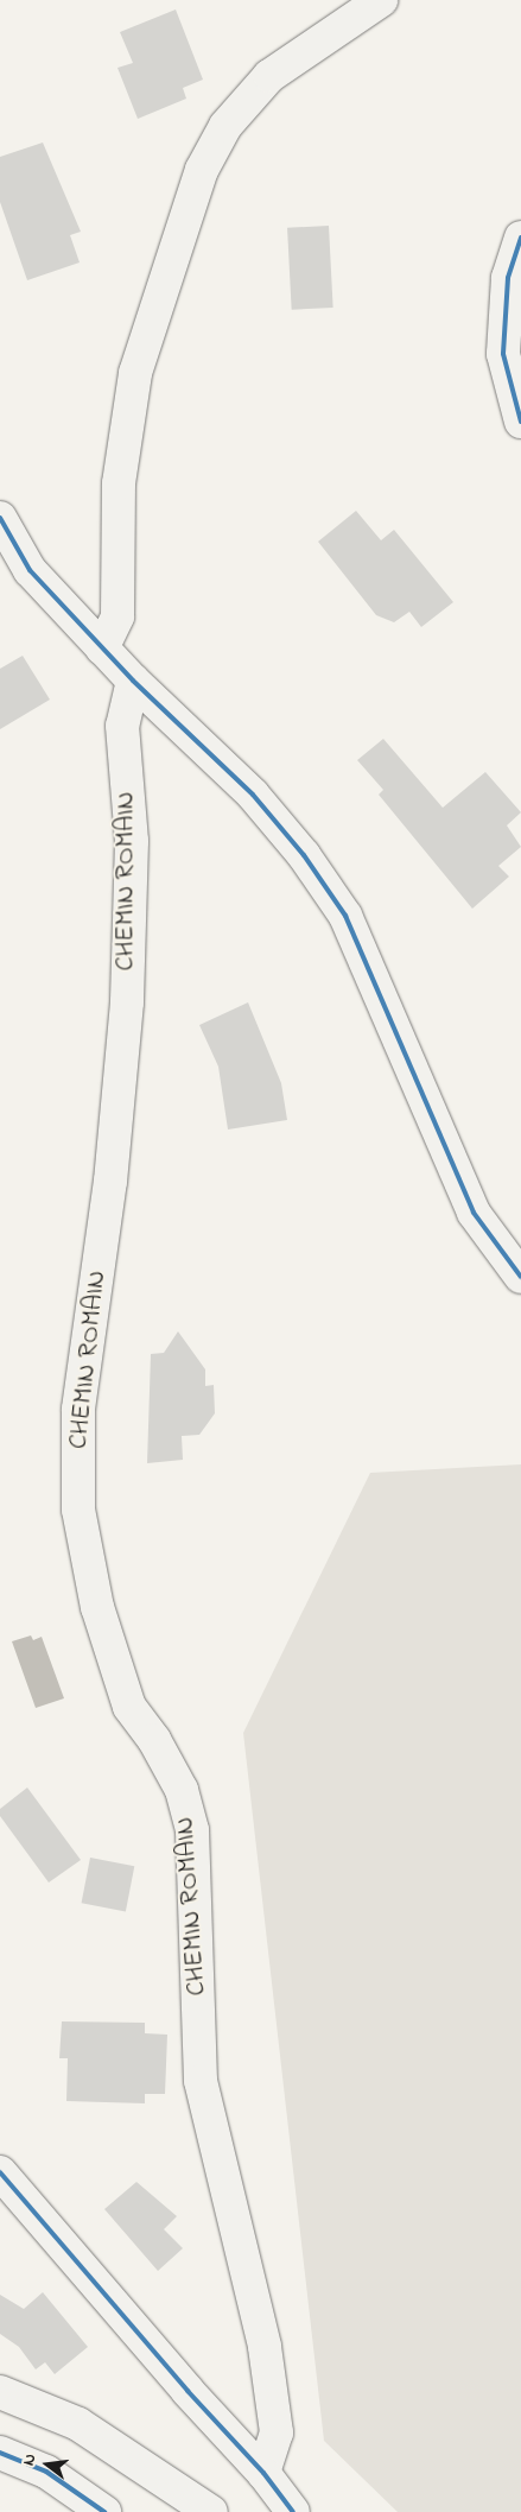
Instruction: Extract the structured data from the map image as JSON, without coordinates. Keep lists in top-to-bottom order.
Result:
{
  "streets": {
    "street": ["CHEMIN ROMAIN"]
  },
  "north": "left"
}
